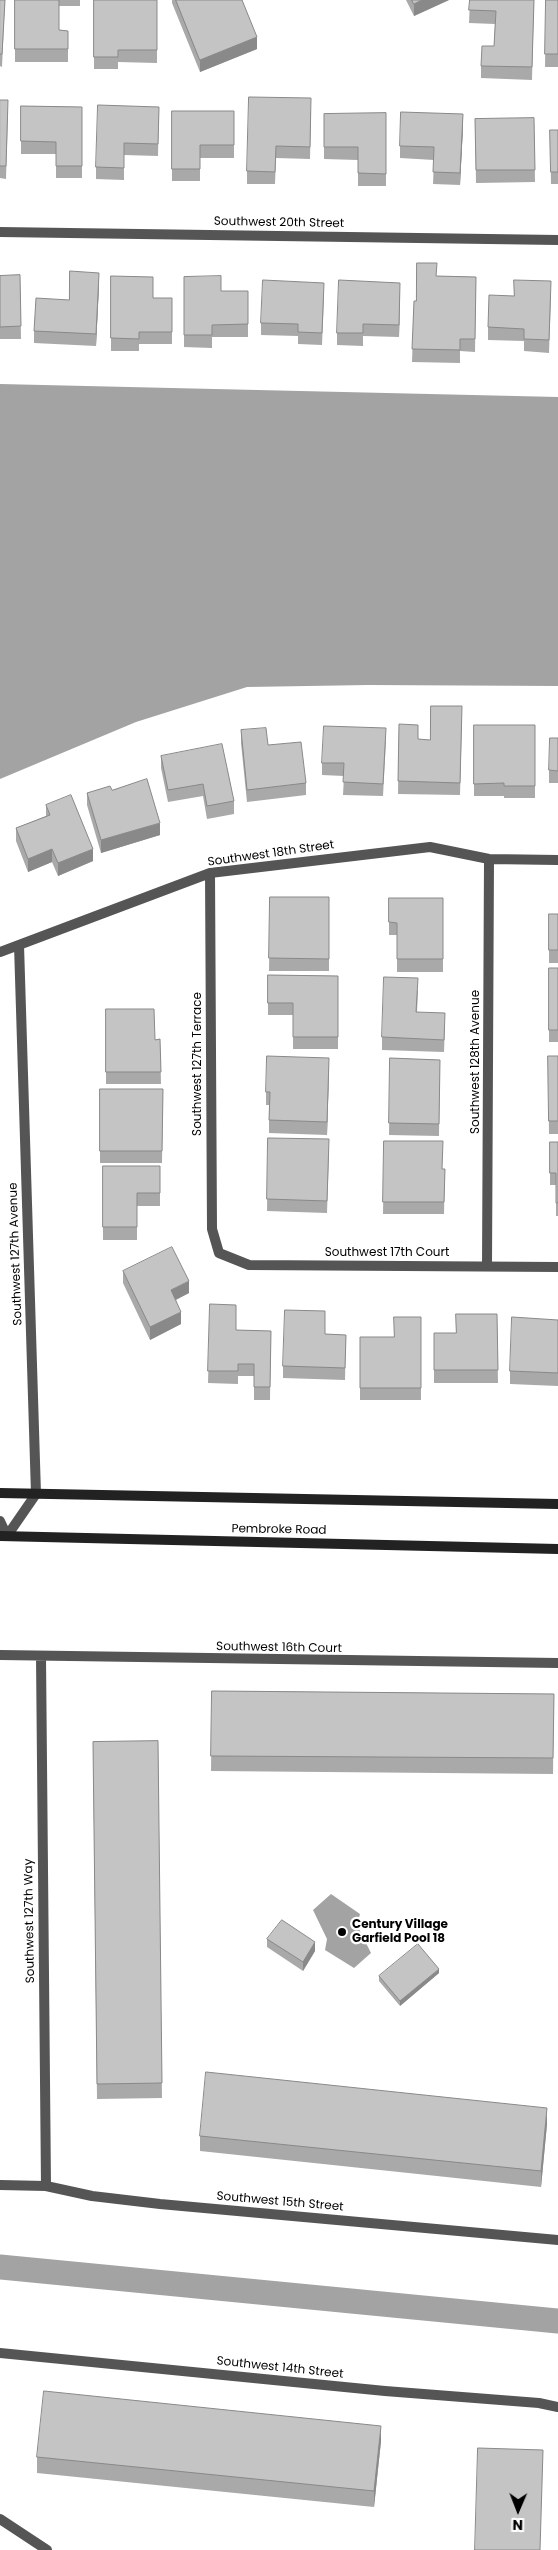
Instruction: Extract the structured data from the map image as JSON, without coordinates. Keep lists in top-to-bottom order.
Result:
{
  "streets": {
    "main road": ["Pembroke Road"],
    "street": [
      "Southwest 20th Street",
      "Southwest 18th Street",
      "Southwest 128th Avenue",
      "Southwest 127th Terrace",
      "Southwest 17th Court",
      "Southwest 127th Avenue",
      "Southwest 16th Court",
      "Southwest 127th Way",
      "Southwest 15th Street",
      "Southwest 14th Street"
    ]
  },
  "crossings": [
    ["Southwest 18th Street", "Southwest 128th Avenue"],
    ["Southwest 18th Street", "Southwest 127th Terrace"],
    ["Southwest 18th Street", "Southwest 127th Avenue"],
    ["Southwest 128th Avenue", "Southwest 17th Court"],
    ["Southwest 127th Terrace", "Southwest 17th Court"],
    ["Southwest 16th Court", "Southwest 127th Way"],
    ["Southwest 127th Way", "Southwest 15th Street"]
  ],
  "places": ["Century Village Garfield Pool 18"],
  "north": "bottom"
}
